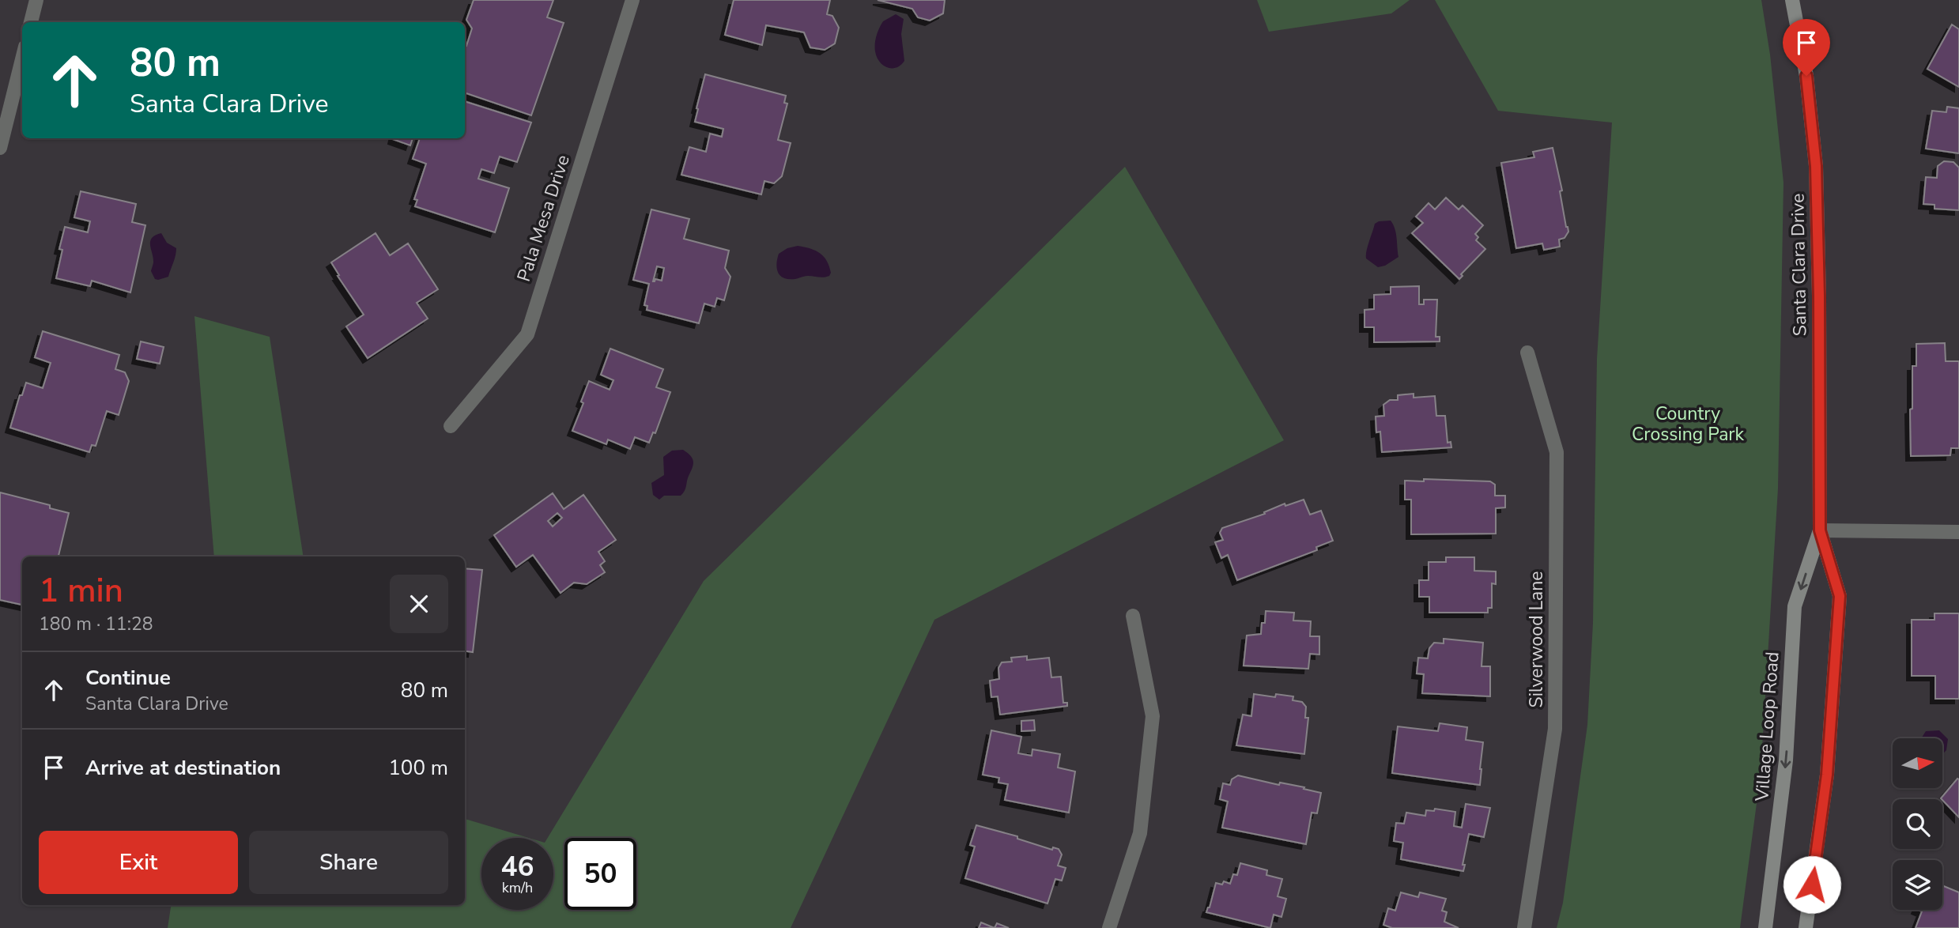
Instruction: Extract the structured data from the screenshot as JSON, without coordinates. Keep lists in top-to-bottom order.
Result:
{
  "streets": {
    "main road": ["Santa Clara Drive", "Village Loop Road"],
    "street": ["Pala Mesa Drive", "Silverwood Lane"]
  },
  "crossings": [
    ["Santa Clara Drive", "Village Loop Road"]
  ],
  "parks": ["Country Crossing Park"],
  "north": "right",
  "page": {
    "turn": ["80 m", "Santa Clara Drive"],
    "heading": ["1 min", "180 m · 11:28"],
    "list": [
      {
        "name": "Continue",
        "note": "Santa Clara Drive",
        "value": "80 m"
      },
      {
        "name": "Arrive at destination",
        "value": "100 m"
      }
    ],
    "buttons": ["Exit", "Share"],
    "speed": "46 km/h",
    "limit": "50"
  }
}
